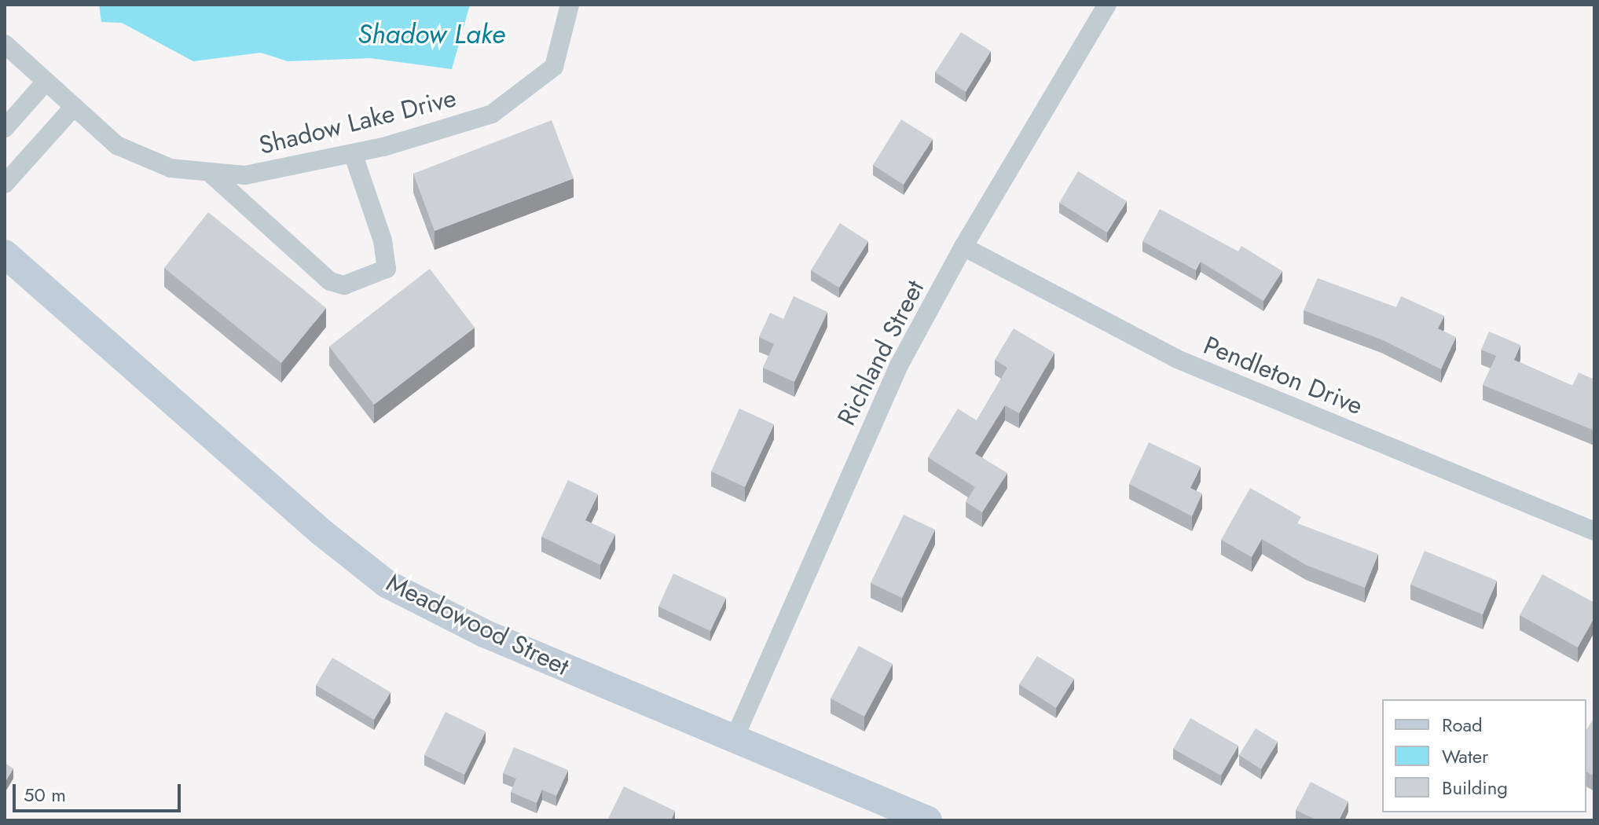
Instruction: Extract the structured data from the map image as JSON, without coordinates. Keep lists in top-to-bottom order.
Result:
{
  "streets": {
    "street": [
      "Shadow Lake Drive",
      "Richland Street",
      "Pendleton Drive",
      "Meadowood Street"
    ]
  },
  "crossings": [
    ["Richland Street", "Pendleton Drive"],
    ["Richland Street", "Meadowood Street"]
  ],
  "water": ["Shadow Lake"],
  "legend": ["Road", "Water", "Building"],
  "scale_bar": "50 m"
}
